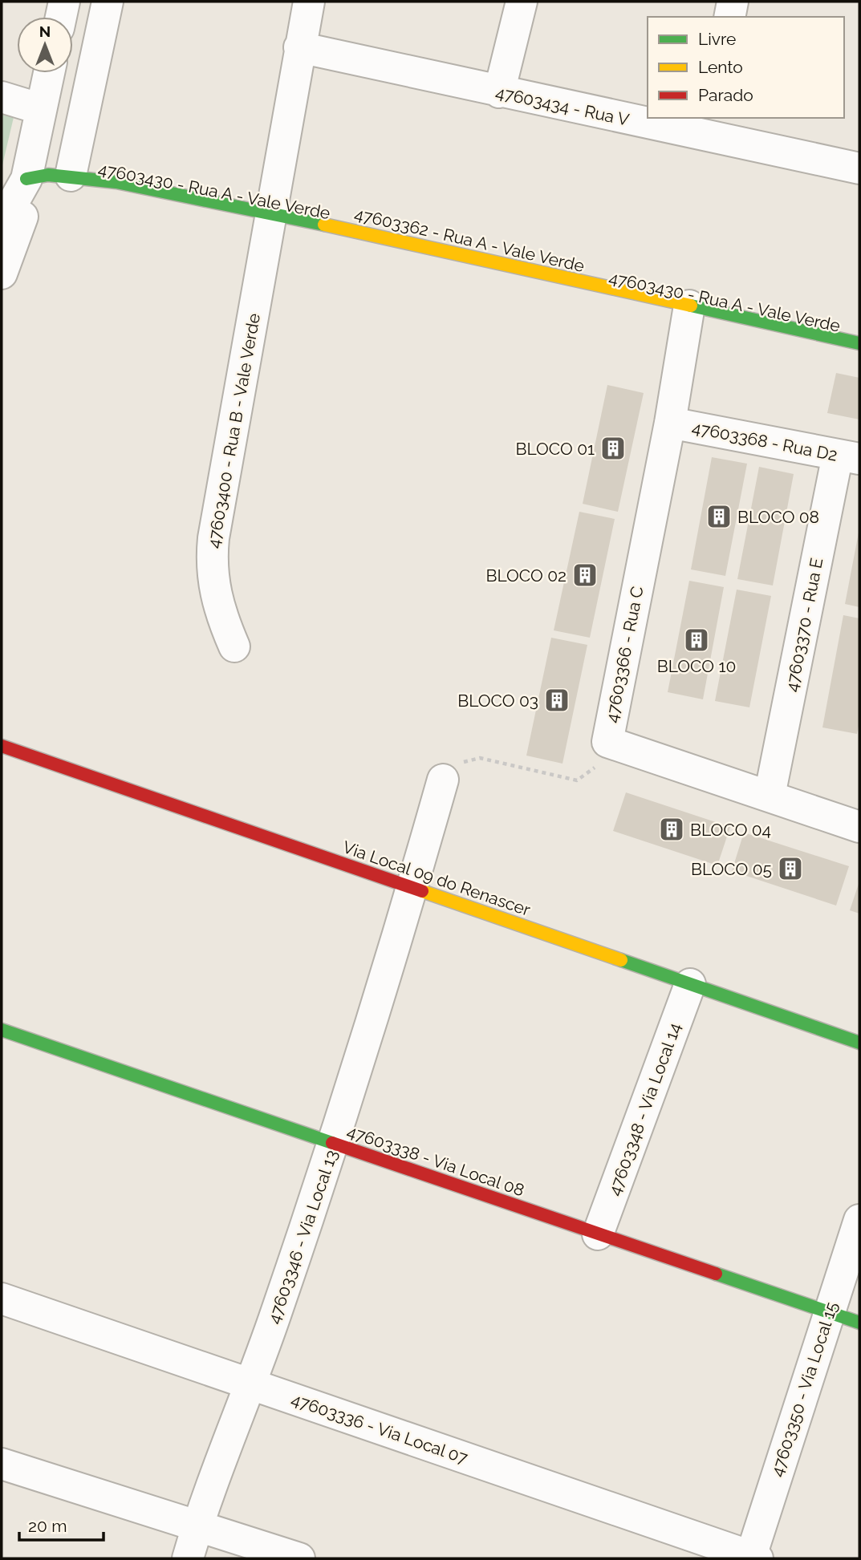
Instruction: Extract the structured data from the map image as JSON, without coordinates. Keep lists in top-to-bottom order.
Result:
{
  "streets": {
    "street": [
      "47603434 - Rua V",
      "47603430 - Rua A - Vale Verde",
      "47603362 - Rua A - Vale Verde",
      "47603400 - Rua B - Vale Verde",
      "47603368 - Rua D2",
      "47603370 - Rua E",
      "47603366 - Rua C",
      "Via Local 09 do Renascer",
      "47603348 - Via Local 14",
      "47603338 - Via Local 08",
      "47603346 - Via Local 13",
      "47603350 - Via Local 15",
      "47603336 - Via Local 07"
    ]
  },
  "crossings": [
    ["47603434 - Rua V", "47603400 - Rua B - Vale Verde"],
    ["47603430 - Rua A - Vale Verde", "47603362 - Rua A - Vale Verde"],
    ["47603430 - Rua A - Vale Verde", "47603400 - Rua B - Vale Verde"],
    ["47603362 - Rua A - Vale Verde", "47603400 - Rua B - Vale Verde"],
    ["47603362 - Rua A - Vale Verde", "47603366 - Rua C"],
    ["47603368 - Rua D2", "47603370 - Rua E"],
    ["47603368 - Rua D2", "47603366 - Rua C"],
    ["47603370 - Rua E", "47603366 - Rua C"],
    ["Via Local 09 do Renascer", "47603348 - Via Local 14"],
    ["Via Local 09 do Renascer", "47603346 - Via Local 13"],
    ["47603348 - Via Local 14", "47603338 - Via Local 08"],
    ["47603338 - Via Local 08", "47603346 - Via Local 13"],
    ["47603338 - Via Local 08", "47603350 - Via Local 15"],
    ["47603346 - Via Local 13", "47603336 - Via Local 07"],
    ["47603350 - Via Local 15", "47603336 - Via Local 07"]
  ],
  "places": {
    "building": [
      "BLOCO 01",
      "BLOCO 08",
      "BLOCO 02",
      "BLOCO 10",
      "BLOCO 03",
      "BLOCO 04",
      "BLOCO 05"
    ]
  },
  "legend": ["Livre", "Lento", "Parado"],
  "scale_bar": "20 m",
  "north": "top"
}
